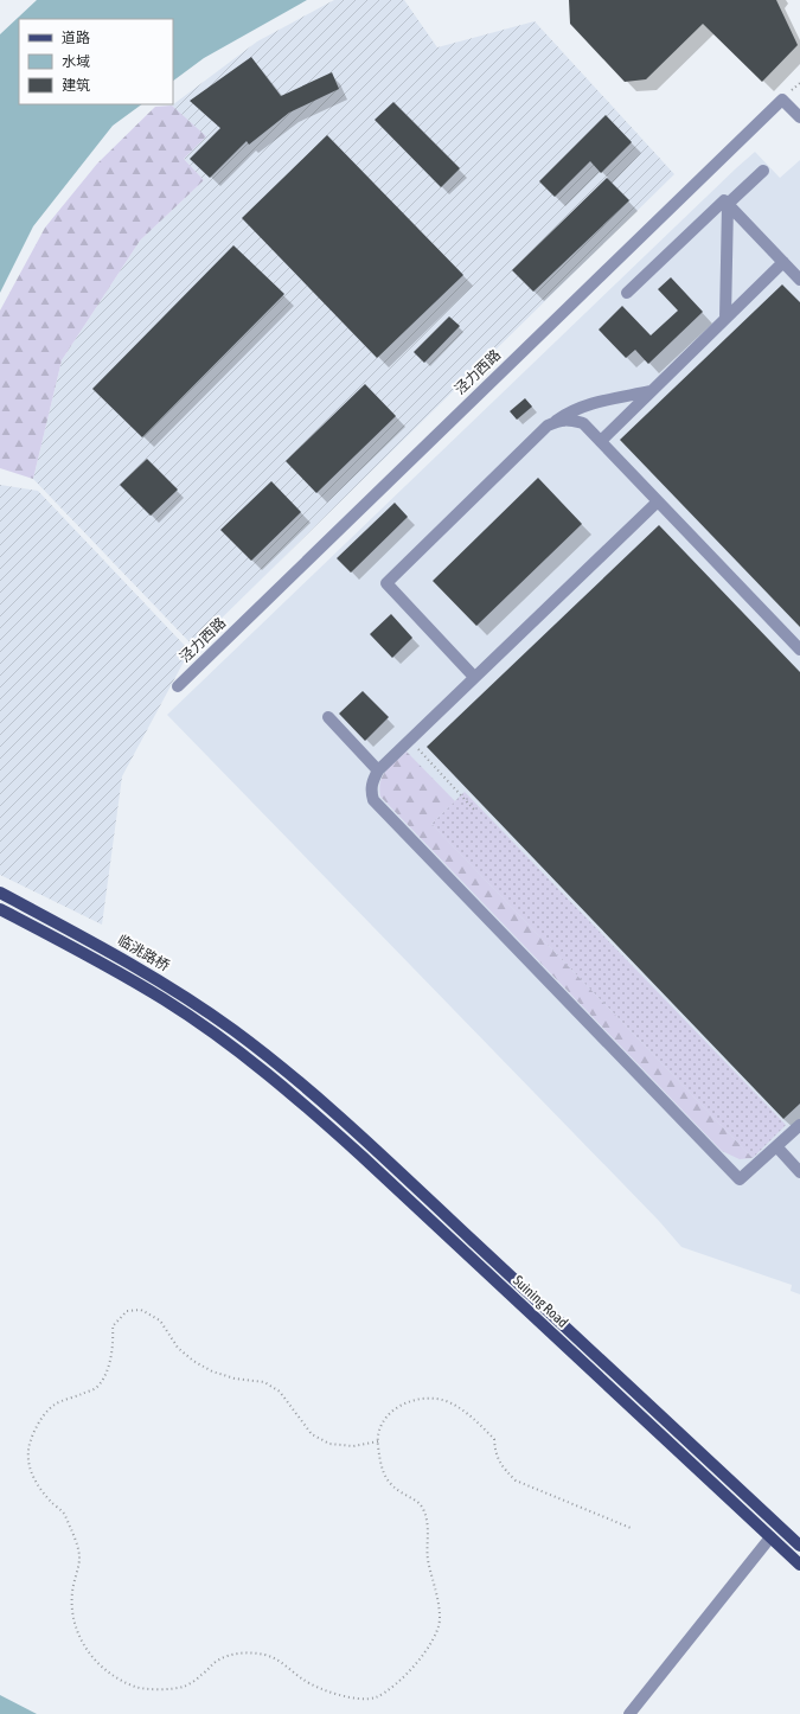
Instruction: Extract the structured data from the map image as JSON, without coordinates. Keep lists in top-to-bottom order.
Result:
{
  "streets": {
    "main road": ["临洮路桥", "Suining Road"],
    "street": ["泾力西路"]
  },
  "crossings": [
    ["临洮路桥", "Suining Road"]
  ],
  "legend": ["道路", "水域", "建筑"]
}
